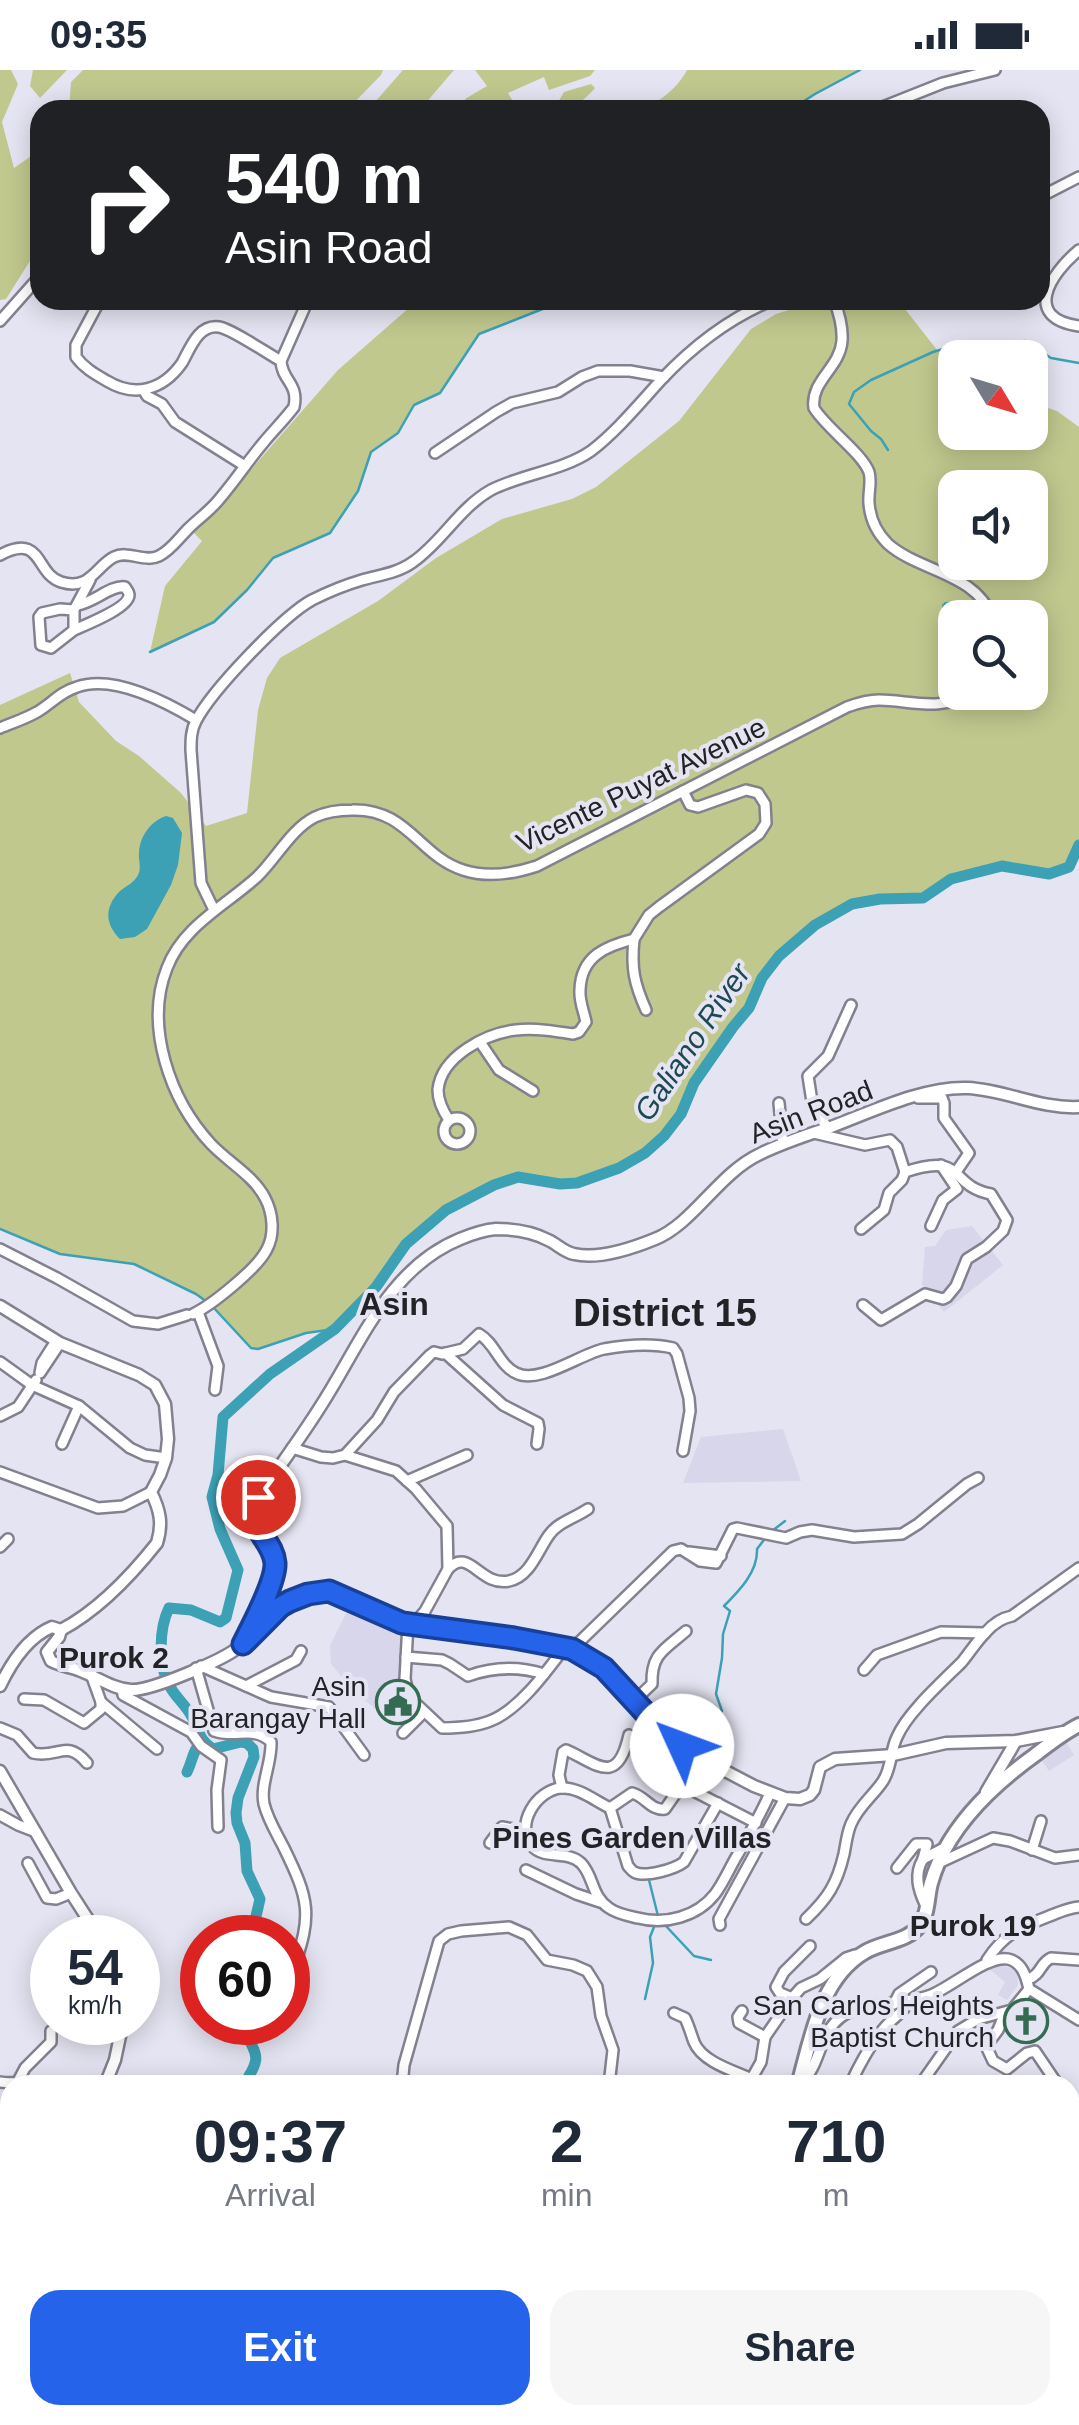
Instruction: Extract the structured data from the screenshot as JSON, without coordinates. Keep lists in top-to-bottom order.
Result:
{
  "streets": {
    "main road": ["Asin Road"],
    "street": ["Vicente Puyat Avenue"]
  },
  "districts": [
    "Asin",
    "District 15",
    "Purok 2",
    "Pines Garden Villas",
    "Purok 19"
  ],
  "water": ["Galiano River"],
  "places": {
    "public building": ["Asin Barangay Hall"],
    "church": ["San Carlos Heights Baptist Church"]
  },
  "north": "bottom right",
  "page": {
    "status": "09:35",
    "turn": ["540 m", "Asin Road"],
    "speed": "54 km/h",
    "limit": "60",
    "eta": [
      "09:37",
      "Arrival",
      "2",
      "min",
      "710",
      "m"
    ],
    "buttons": ["Exit", "Share"]
  }
}
